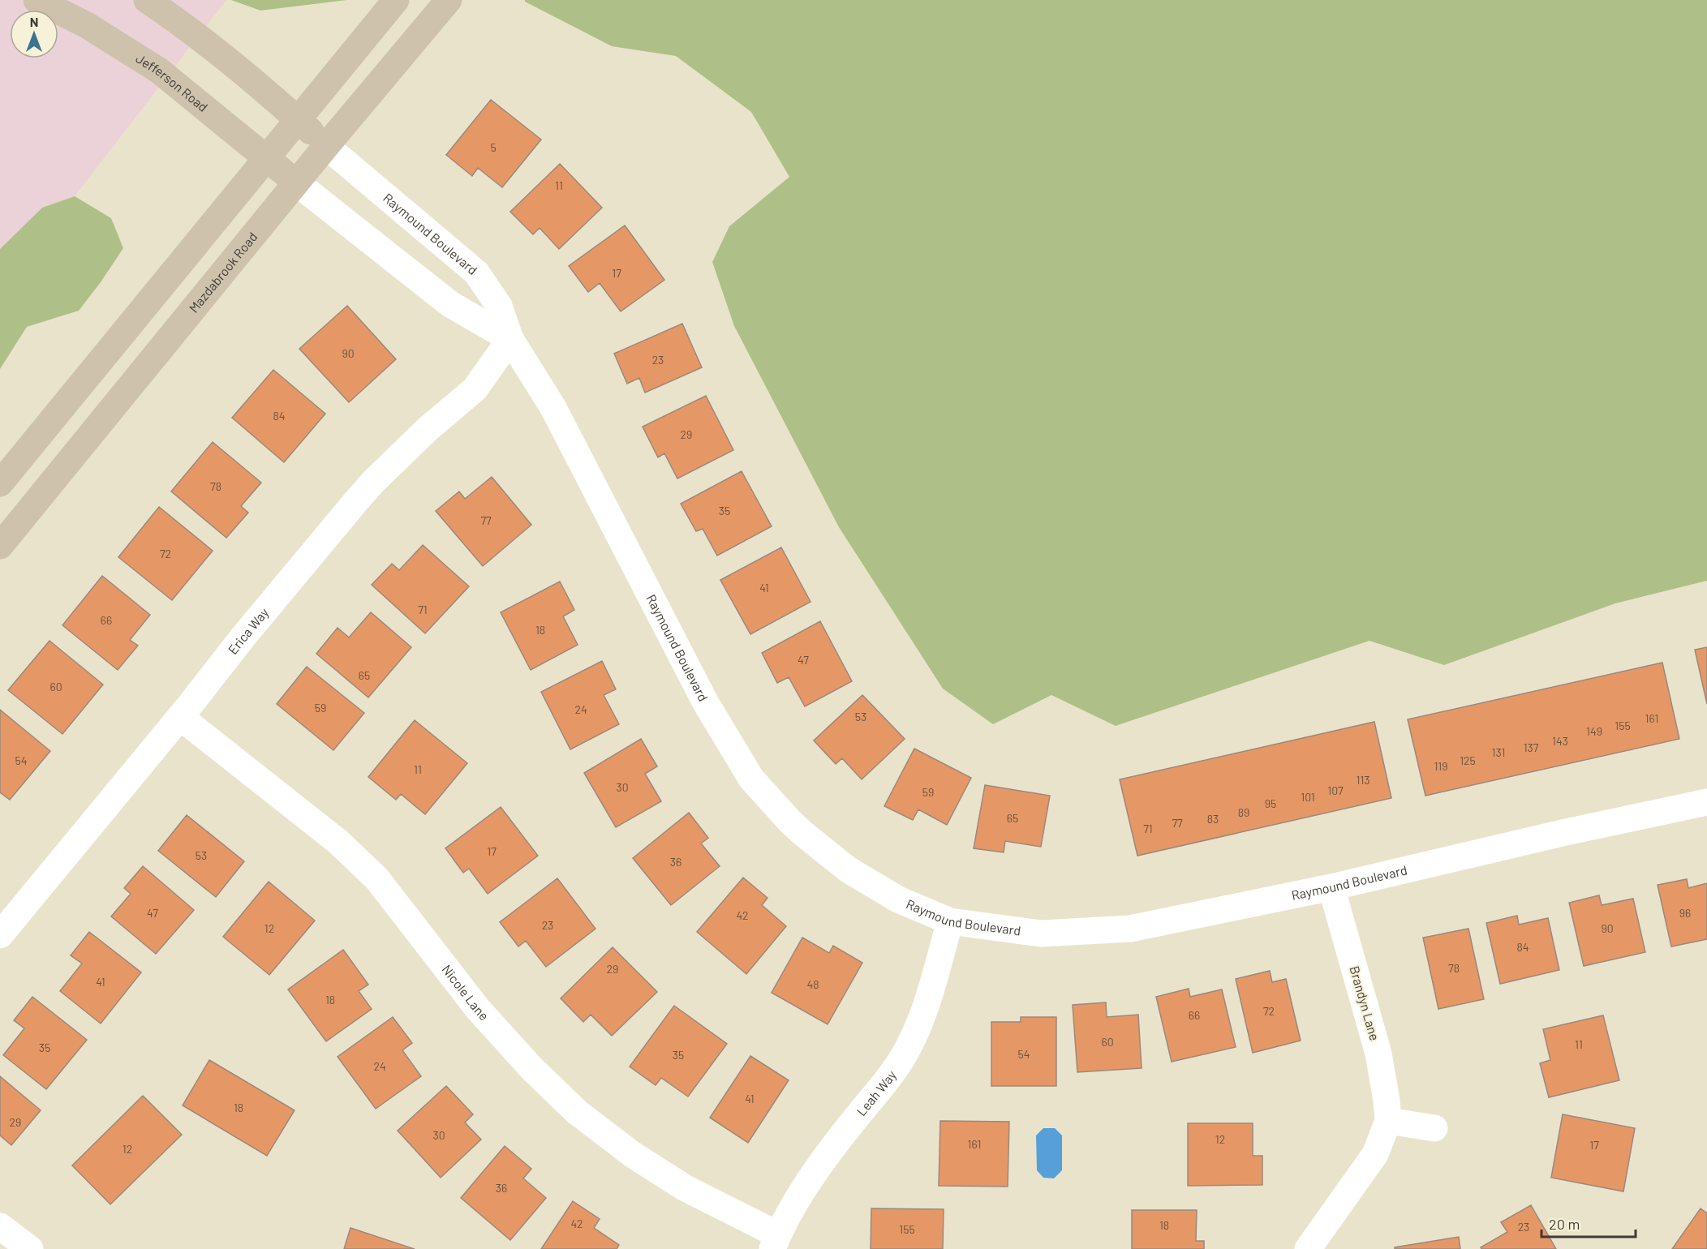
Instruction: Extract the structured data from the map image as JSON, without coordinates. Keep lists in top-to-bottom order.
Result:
{
  "streets": {
    "street": [
      "Jefferson Road",
      "Raymound Boulevard",
      "Mazdabrook Road",
      "Erica Way",
      "Nicole Lane",
      "Brandyn Lane",
      "Leah Way"
    ]
  },
  "crossings": [
    ["Jefferson Road", "Raymound Boulevard"],
    ["Jefferson Road", "Mazdabrook Road"],
    ["Raymound Boulevard", "Mazdabrook Road"],
    ["Raymound Boulevard", "Erica Way"],
    ["Raymound Boulevard", "Brandyn Lane"],
    ["Raymound Boulevard", "Leah Way"],
    ["Erica Way", "Nicole Lane"],
    ["Nicole Lane", "Leah Way"]
  ],
  "house_numbers": [
    "5",
    "11",
    "17",
    "90",
    "23",
    "84",
    "29",
    "78",
    "35",
    "77",
    "72",
    "41",
    "71",
    "66",
    "18",
    "47",
    "65",
    "60",
    "59",
    "24",
    "53",
    "161",
    "155",
    "149",
    "143",
    "137",
    "131",
    "54",
    "125",
    "119",
    "11",
    "113",
    "30",
    "107",
    "59",
    "101",
    "95",
    "89",
    "65",
    "83",
    "77",
    "71",
    "17",
    "53",
    "36",
    "47",
    "96",
    "42",
    "23",
    "12",
    "90",
    "84",
    "78",
    "29",
    "41",
    "48",
    "18",
    "72",
    "66",
    "60",
    "11",
    "35",
    "54",
    "35",
    "24",
    "41",
    "18",
    "29",
    "30",
    "12",
    "161",
    "17",
    "12",
    "36",
    "42",
    "18",
    "23",
    "155"
  ],
  "scale_bar": "20 m",
  "north": "top"
}
